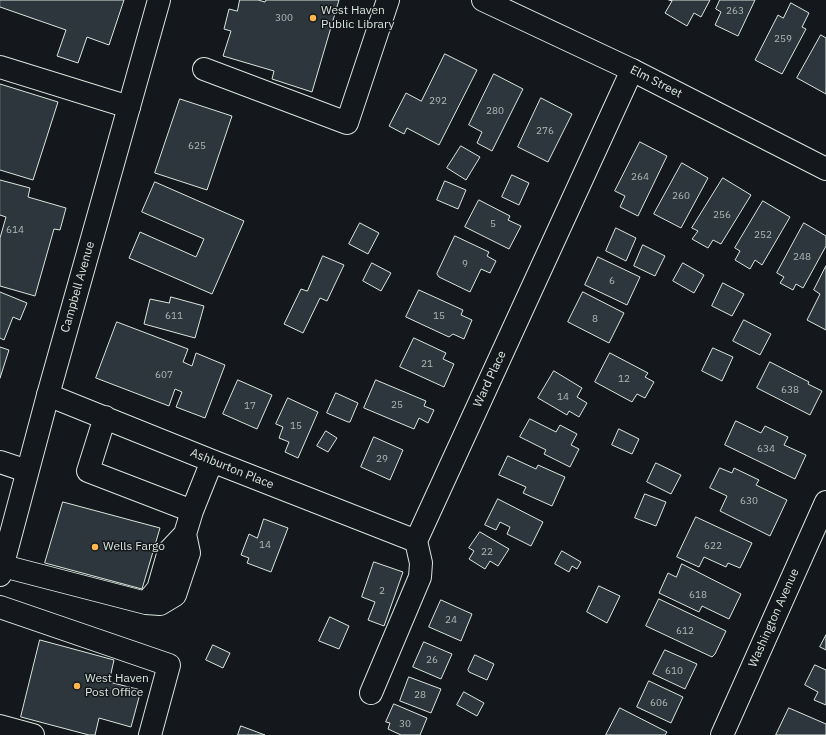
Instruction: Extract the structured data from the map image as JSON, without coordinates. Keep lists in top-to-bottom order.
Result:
{
  "streets": {
    "street": [
      "Elm Street",
      "Campbell Avenue",
      "Ward Place",
      "Ashburton Place",
      "Washington Avenue"
    ]
  },
  "crossings": [
    ["Elm Street", "Ward Place"],
    ["Campbell Avenue", "Ashburton Place"],
    ["Ward Place", "Ashburton Place"]
  ],
  "places": ["West Haven Public Library", "Wells Fargo", "West Haven Post Office"],
  "house_numbers": [
    "263",
    "300",
    "259",
    "292",
    "280",
    "276",
    "625",
    "264",
    "260",
    "256",
    "5",
    "614",
    "252",
    "248",
    "9",
    "6",
    "611",
    "15",
    "8",
    "21",
    "607",
    "12",
    "638",
    "14",
    "25",
    "17",
    "15",
    "634",
    "29",
    "630",
    "14",
    "622",
    "22",
    "2",
    "618",
    "24",
    "612",
    "26",
    "610",
    "28",
    "606",
    "30"
  ]
}
